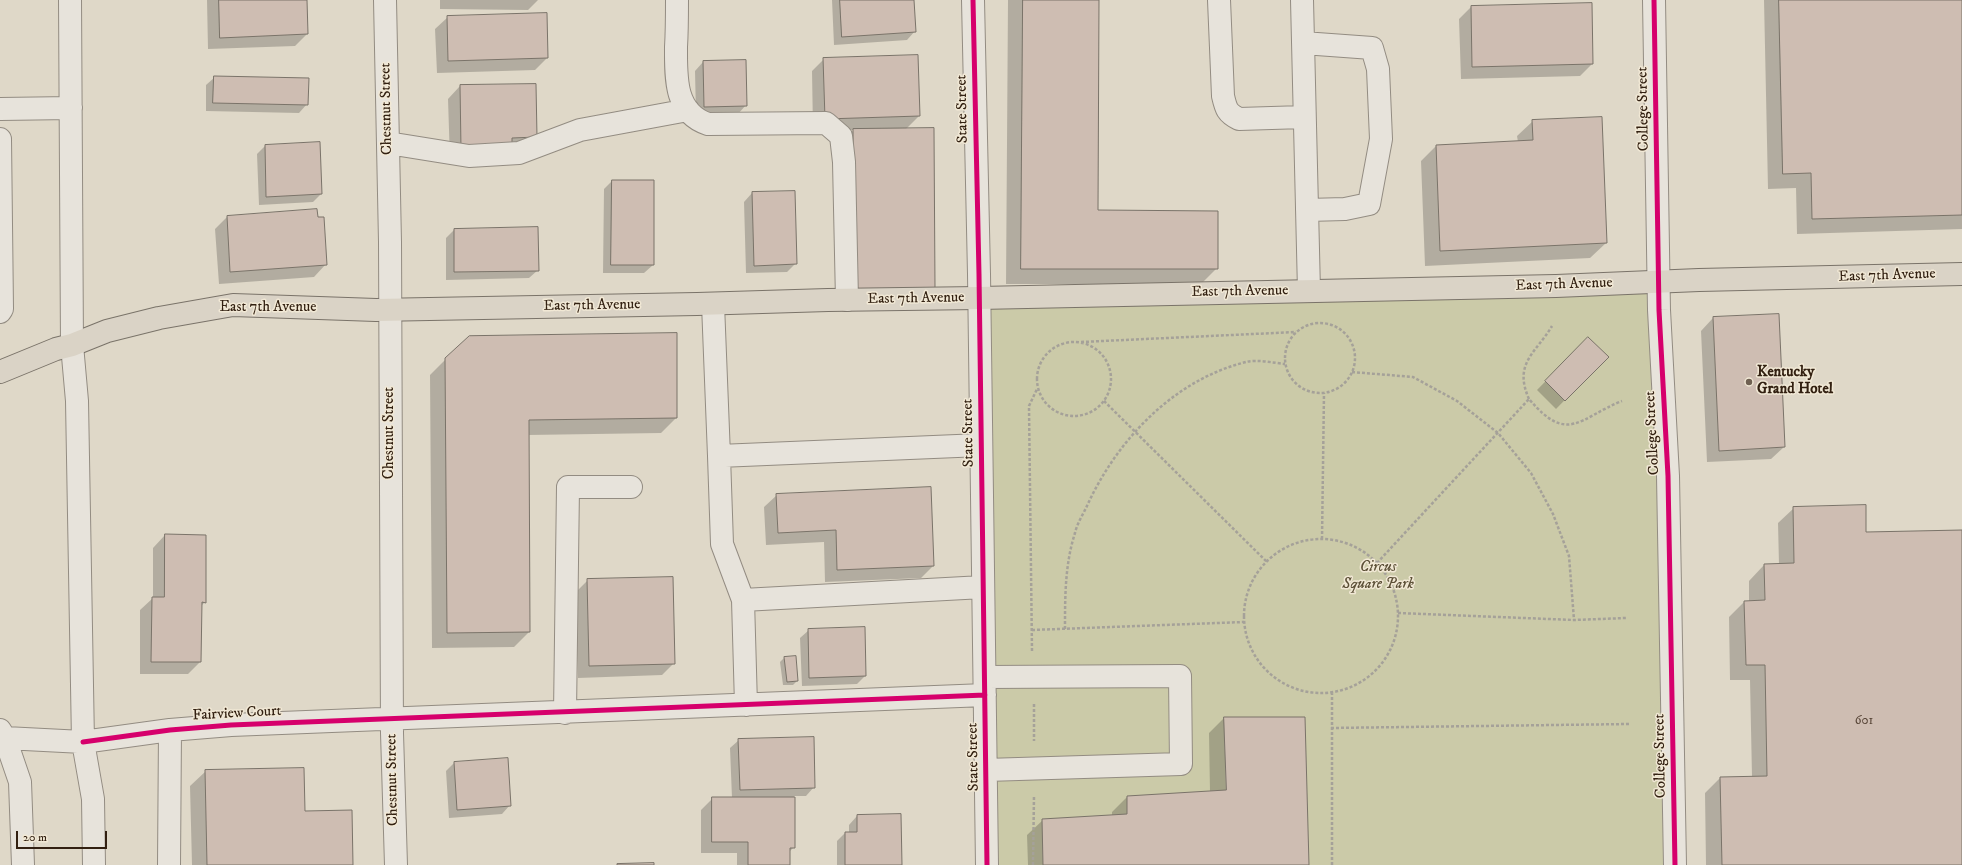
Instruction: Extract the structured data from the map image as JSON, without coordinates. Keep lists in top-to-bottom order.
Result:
{
  "streets": {
    "main road": ["East 7th Avenue"],
    "street": [
      "Chestnut Street",
      "State Street",
      "College Street",
      "Fairview Court"
    ]
  },
  "crossings": [
    ["Chestnut Street", "East 7th Avenue"],
    ["Chestnut Street", "Fairview Court"],
    ["State Street", "East 7th Avenue"],
    ["State Street", "Fairview Court"],
    ["College Street", "East 7th Avenue"]
  ],
  "parks": ["Circus Square Park"],
  "places": ["Kentucky Grand Hotel"],
  "house_numbers": ["601"],
  "scale_bar": "20 m"
}
